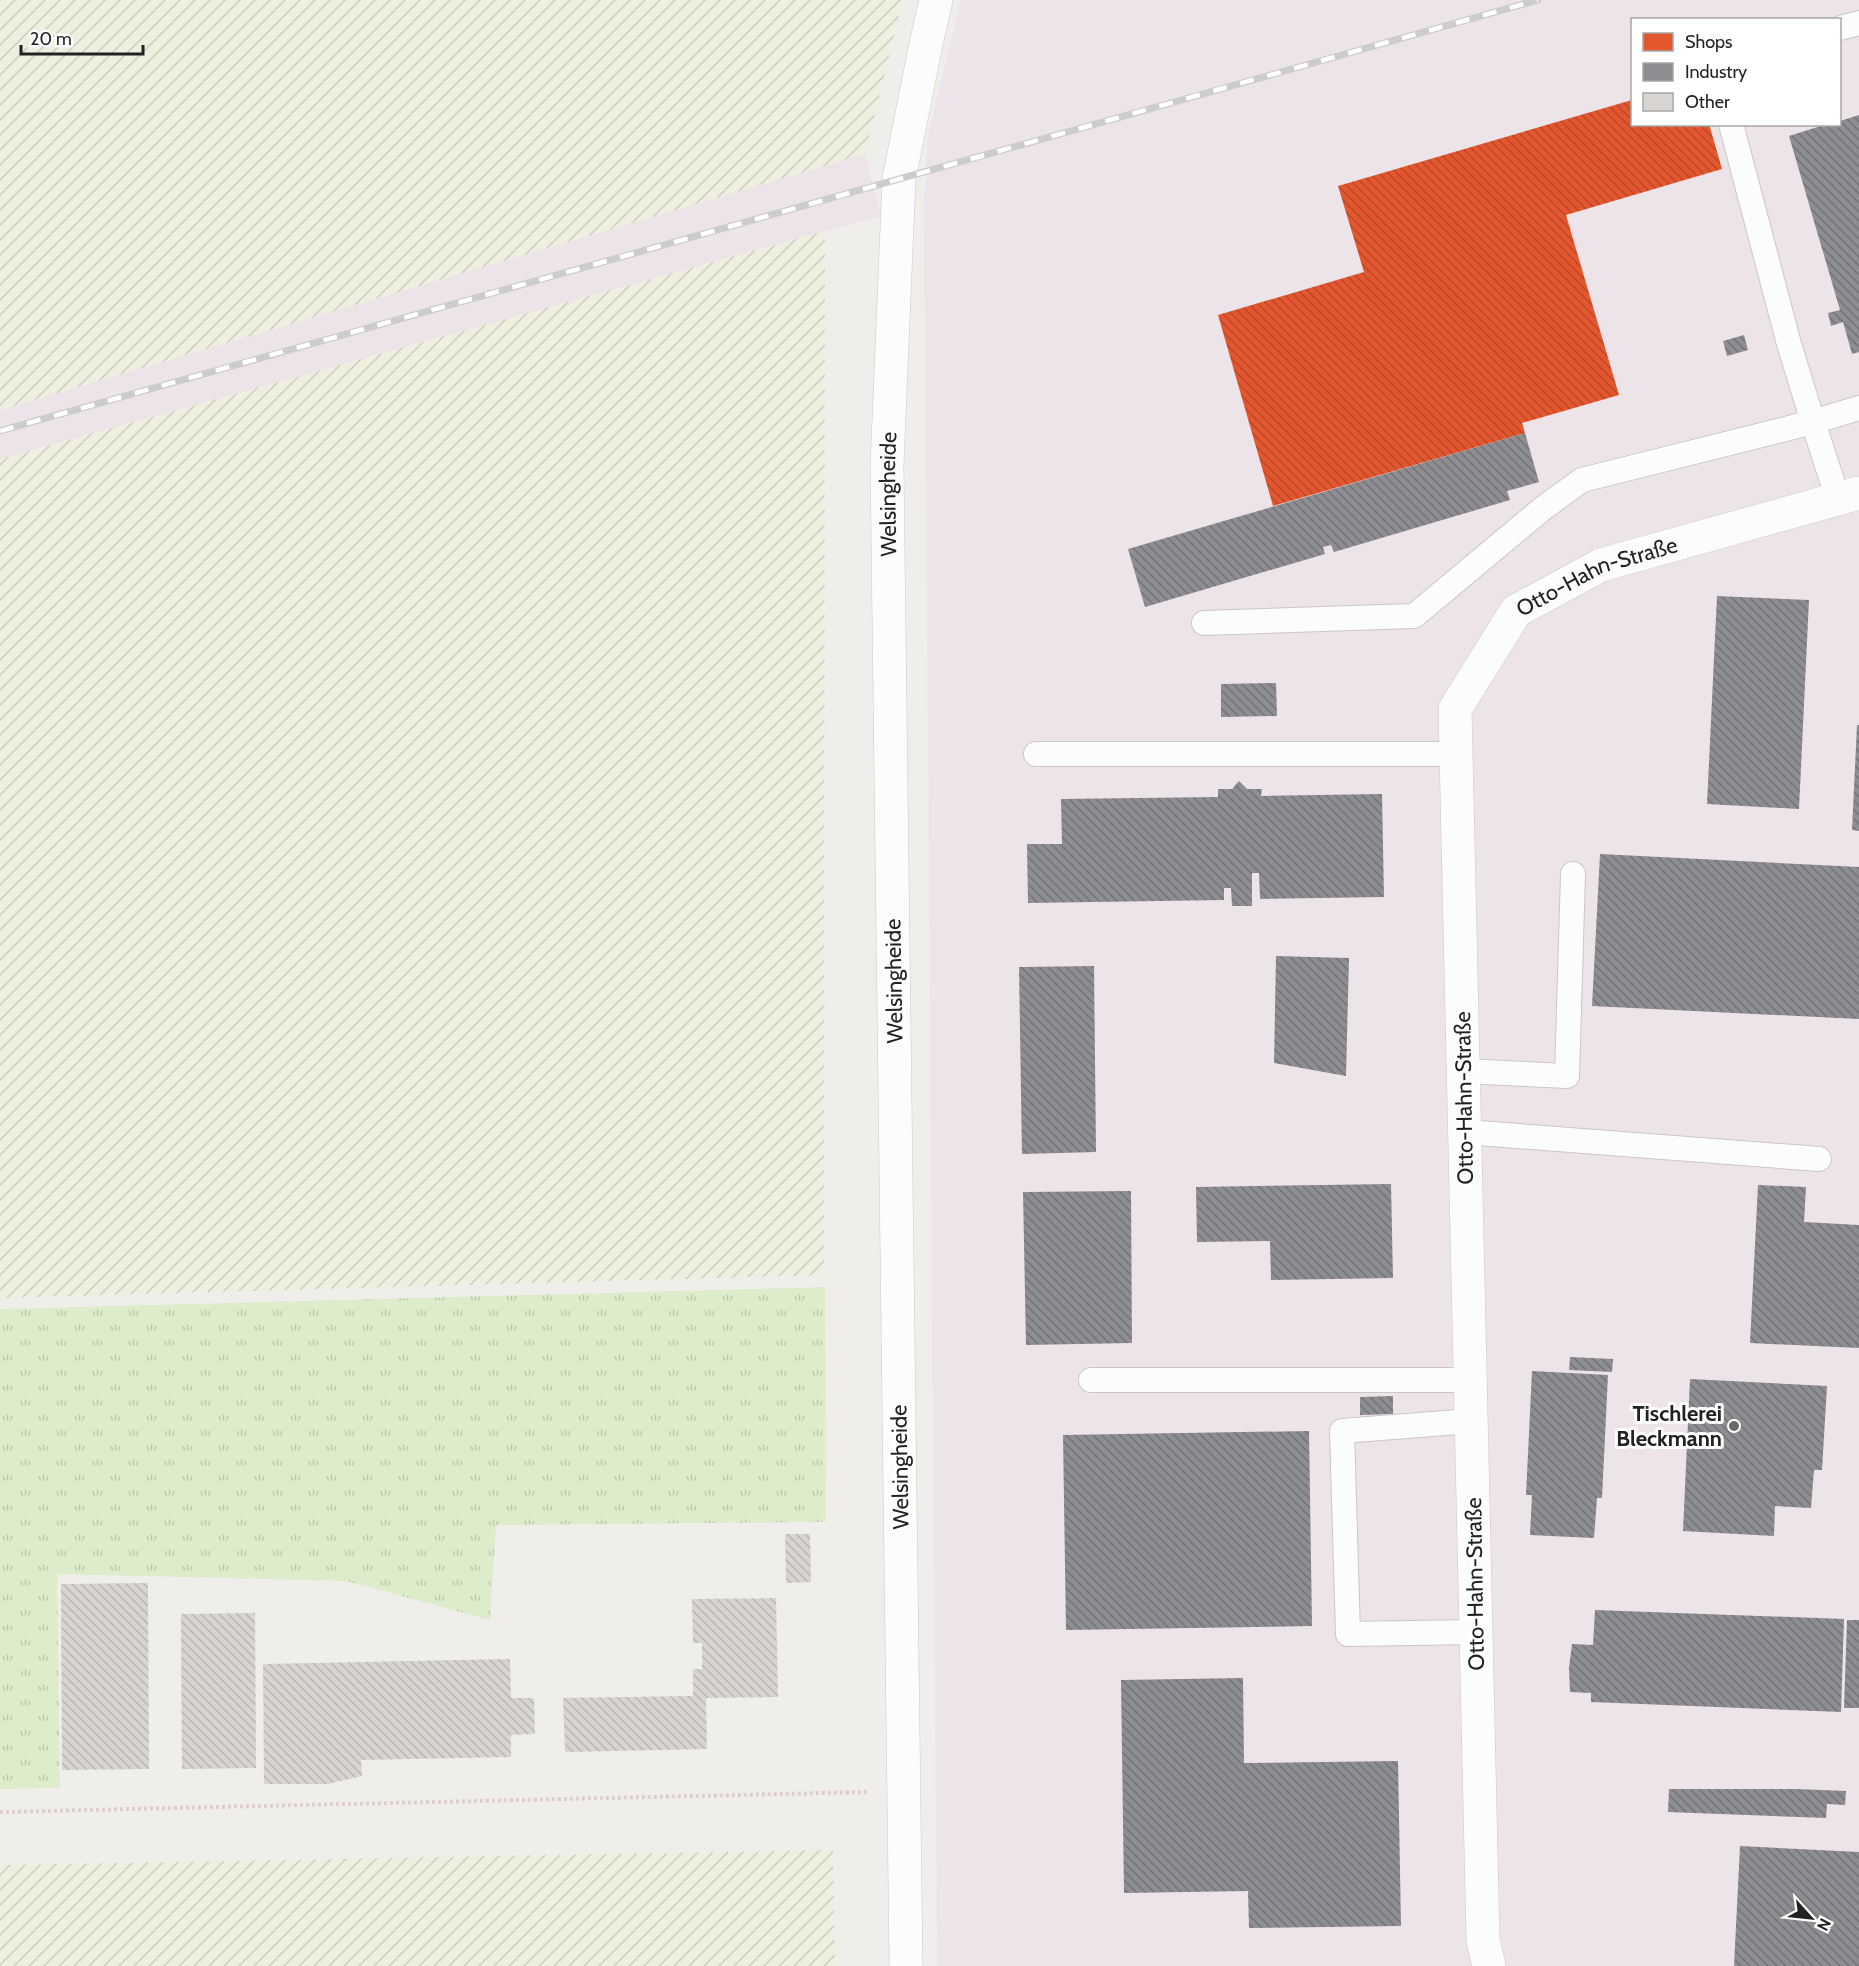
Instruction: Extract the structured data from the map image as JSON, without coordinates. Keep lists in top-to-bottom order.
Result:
{
  "streets": {
    "street": ["Welsingheide", "Otto-Hahn-Straße"]
  },
  "places": ["Tischlerei Bleckmann"],
  "legend": ["Shops", "Industry", "Other"],
  "scale_bar": "20 m",
  "north": "bottom right"
}
